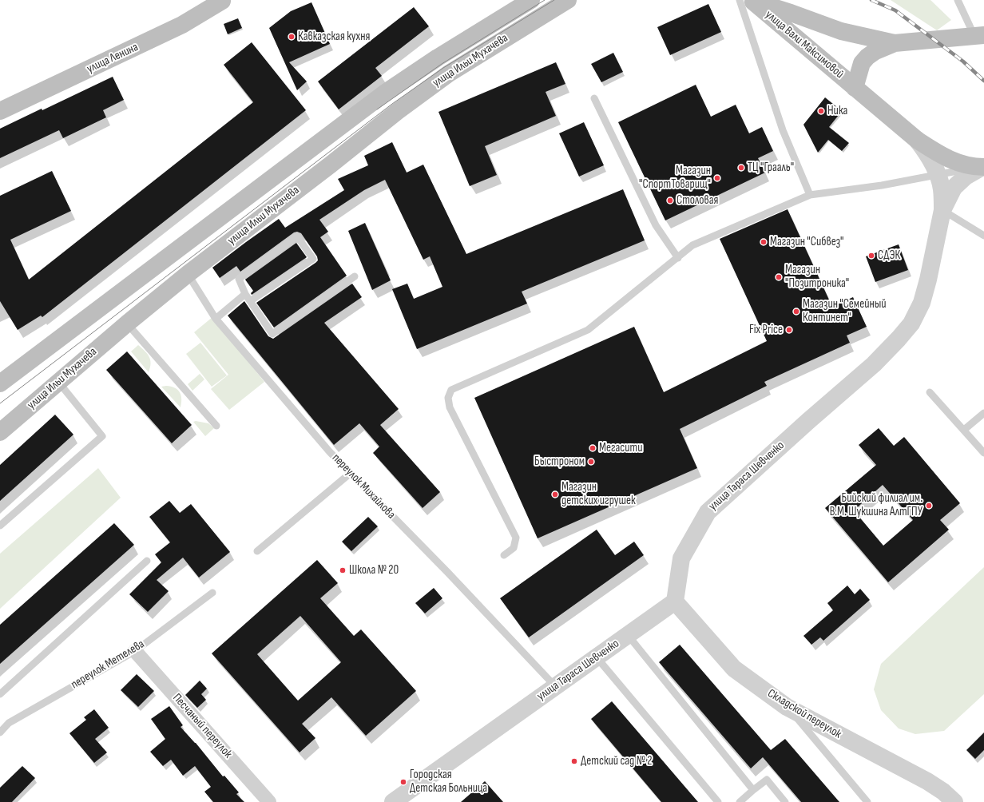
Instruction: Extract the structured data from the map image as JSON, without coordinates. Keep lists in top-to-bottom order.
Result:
{
  "streets": {
    "main road": ["улица Вали Максимовой", "улица Ленина", "улица Ильи Мухачева"],
    "street": ["улица Тараса Шевченко", "Складской переулок", "Песчаный переулок"],
    "lane": ["переулок Михайлова", "переулок Метелева"]
  },
  "crossings": [
    ["улица Вали Максимовой", "улица Тараса Шевченко"],
    ["улица Ильи Мухачева", "переулок Михайлова"],
    ["улица Тараса Шевченко", "переулок Михайлова"],
    ["улица Тараса Шевченко", "Складской переулок"],
    ["переулок Метелева", "Песчаный переулок"]
  ],
  "places": [
    "Кавказская кухня",
    "Ника",
    "ТЦ \"Грааль\"",
    "Магазин \"СпортТоварищ\"",
    "Столовая",
    "Магазин \"Сибвез\"",
    "СДЭК",
    "Магазин \"Позитроника\"",
    "Магазин \"Семейный Континет\"",
    "Fix Price",
    "Мегасити",
    "Быстроном",
    "Магазин детских игрушек",
    "Бийский филиал им. В.М. Шукшина АлтГПУ",
    "Школа № 20",
    "Детский сад № 2",
    "Городская Детская Больница"
  ]
}
